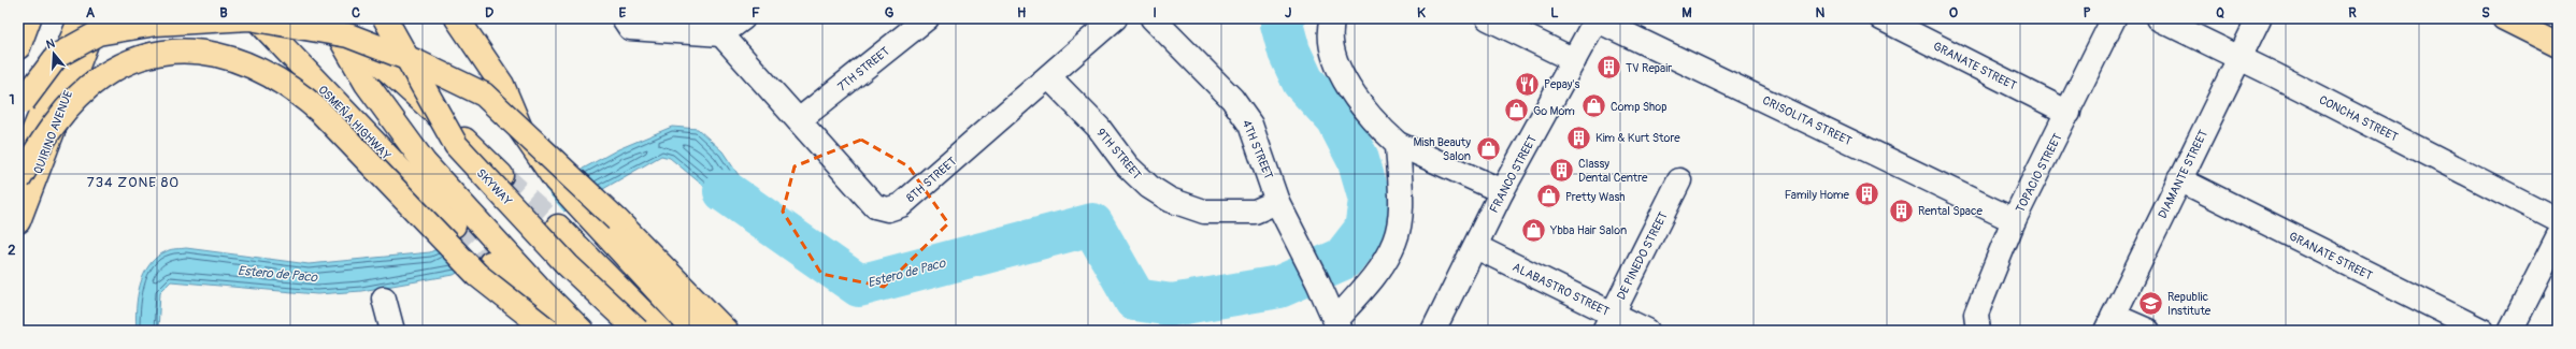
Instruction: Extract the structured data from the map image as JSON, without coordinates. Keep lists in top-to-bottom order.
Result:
{
  "streets": {
    "main road": ["OSMEÑA HIGHWAY", "QUIRINO AVENUE", "SKYWAY"],
    "street": [
      "GRANATE STREET",
      "7TH STREET",
      "CONCHA STREET",
      "CRISOLITA STREET",
      "4TH STREET",
      "9TH STREET",
      "TOPACIO STREET",
      "FRANCO STREET",
      "DIAMANTE STREET",
      "8TH STREET",
      "DE PINEDO STREET",
      "ALABASTRO STREET"
    ]
  },
  "crossings": [
    ["GRANATE STREET", "TOPACIO STREET"],
    ["GRANATE STREET", "DIAMANTE STREET"],
    ["7TH STREET", "8TH STREET"],
    ["CONCHA STREET", "DIAMANTE STREET"],
    ["CRISOLITA STREET", "TOPACIO STREET"],
    ["CRISOLITA STREET", "FRANCO STREET"],
    ["4TH STREET", "9TH STREET"],
    ["9TH STREET", "8TH STREET"],
    ["FRANCO STREET", "ALABASTRO STREET"],
    ["DE PINEDO STREET", "ALABASTRO STREET"]
  ],
  "districts": ["734 ZONE 80"],
  "water": ["Estero de Paco"],
  "places": {
    "building": [
      "TV Repair",
      "Kim & Kurt Store",
      "Classy Dental Centre",
      "Family Home",
      "Rental Space"
    ],
    "restaurant": ["Pepay's"],
    "shop": [
      "Comp Shop",
      "Go Mom",
      "Mish Beauty Salon",
      "Pretty Wash",
      "Ybba Hair Salon"
    ],
    "school or university": ["Republic Institute"]
  },
  "north": "top",
  "grid": {
    "columns": [
      "A",
      "B",
      "C",
      "D",
      "E",
      "F",
      "G",
      "H",
      "I",
      "J",
      "K",
      "L",
      "M",
      "N",
      "O",
      "P",
      "Q",
      "R",
      "S"
    ],
    "rows": ["1", "2"]
  }
}
